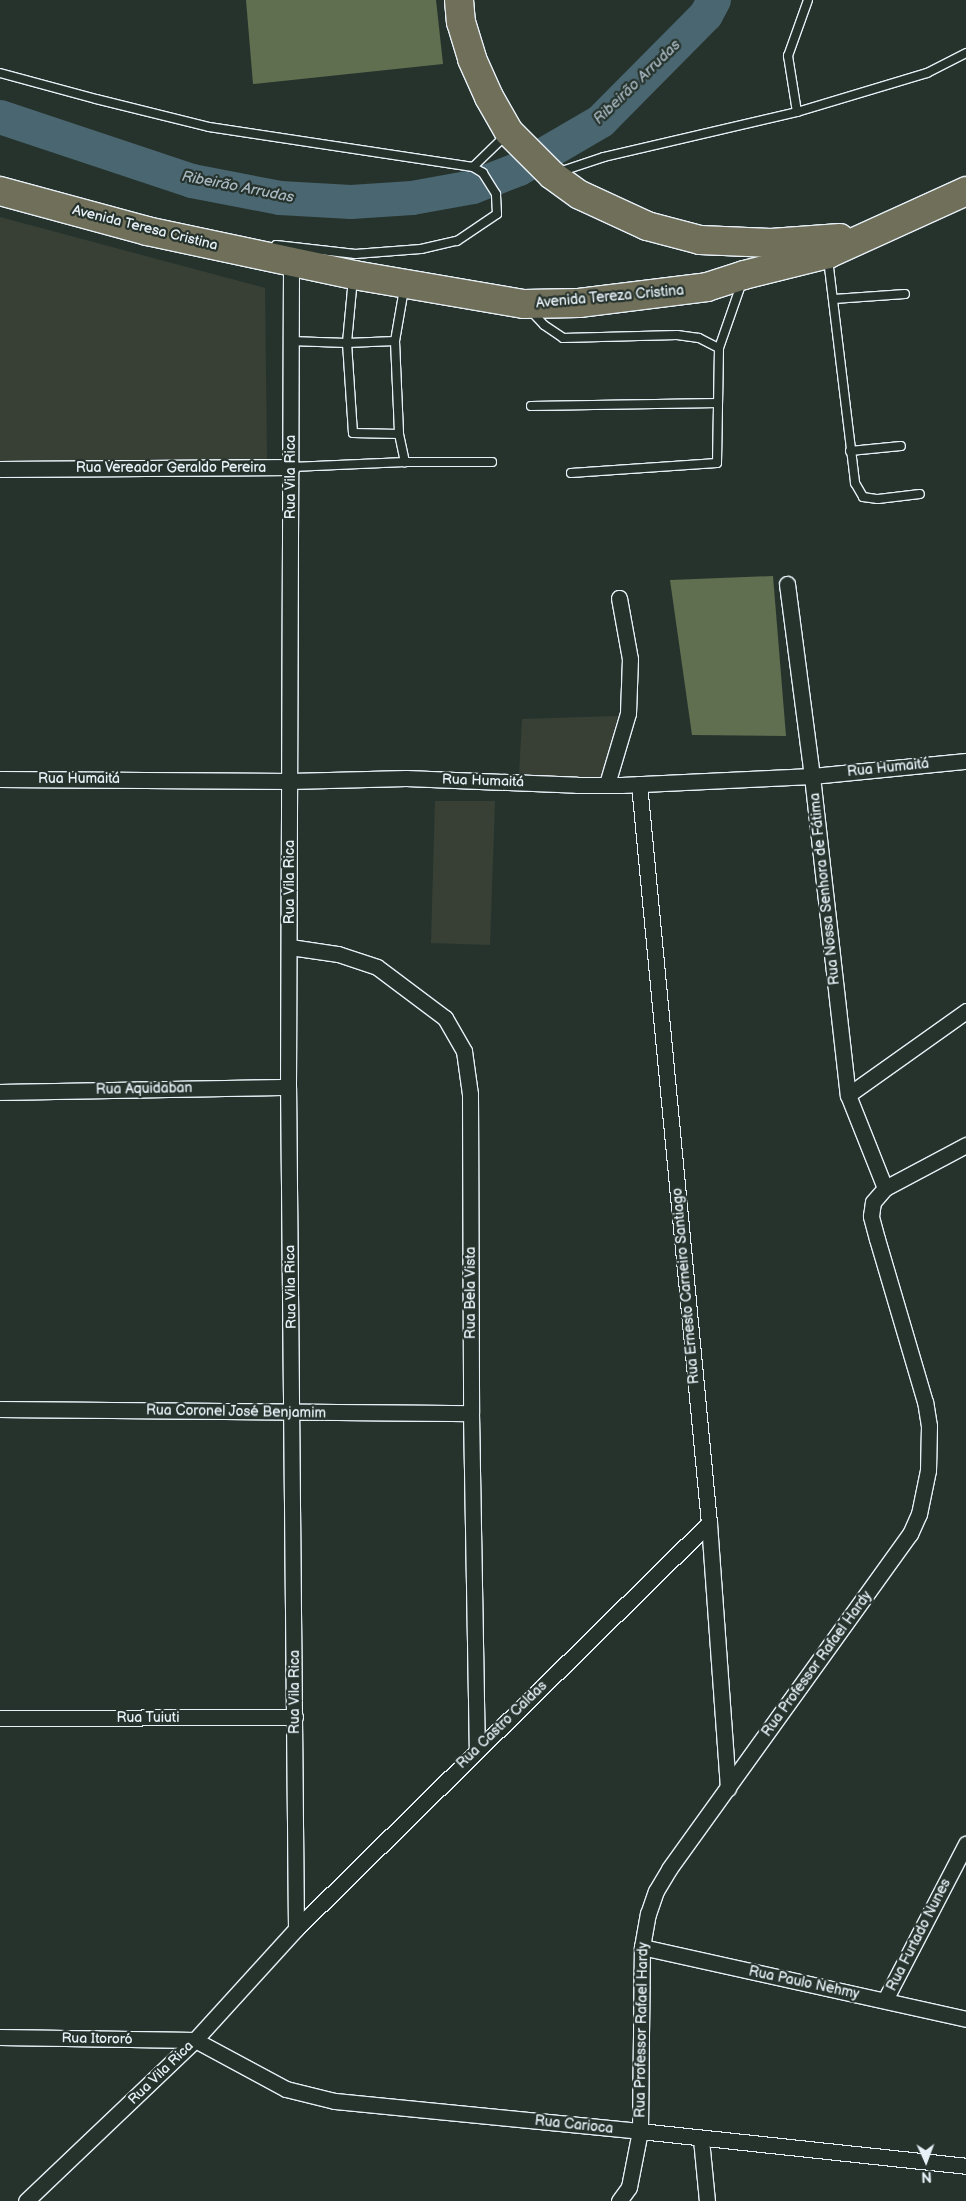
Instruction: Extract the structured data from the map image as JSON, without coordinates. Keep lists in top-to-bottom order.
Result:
{
  "streets": {
    "highway": ["Avenida Teresa Cristina", "Avenida Tereza Cristina"],
    "street": [
      "Rua Vereador Geraldo Pereira",
      "Rua Vila Rica",
      "Rua Humaitá",
      "Rua Nossa Senhora de Fátima",
      "Rua Aquidaban",
      "Rua Ernesto Carneiro Santiago",
      "Rua Bela Vista",
      "Rua Coronel José Benjamim",
      "Rua Professor Rafael Hardy",
      "Rua Tuiuti",
      "Rua Castro Caldas",
      "Rua Furtado Nunes",
      "Rua Paulo Nehmy",
      "Rua Itororó",
      "Rua Carioca"
    ]
  },
  "crossings": [
    ["Avenida Teresa Cristina", "Avenida Tereza Cristina"],
    ["Avenida Teresa Cristina", "Rua Vila Rica"],
    ["Avenida Tereza Cristina", "Rua Vila Rica"],
    ["Rua Vereador Geraldo Pereira", "Rua Vila Rica"],
    ["Rua Vila Rica", "Rua Humaitá"],
    ["Rua Vila Rica", "Rua Aquidaban"],
    ["Rua Vila Rica", "Rua Bela Vista"],
    ["Rua Vila Rica", "Rua Coronel José Benjamim"],
    ["Rua Vila Rica", "Rua Tuiuti"],
    ["Rua Vila Rica", "Rua Castro Caldas"],
    ["Rua Vila Rica", "Rua Itororó"],
    ["Rua Vila Rica", "Rua Carioca"],
    ["Rua Humaitá", "Rua Nossa Senhora de Fátima"],
    ["Rua Humaitá", "Rua Ernesto Carneiro Santiago"],
    ["Rua Nossa Senhora de Fátima", "Rua Professor Rafael Hardy"],
    ["Rua Ernesto Carneiro Santiago", "Rua Professor Rafael Hardy"],
    ["Rua Ernesto Carneiro Santiago", "Rua Castro Caldas"],
    ["Rua Bela Vista", "Rua Coronel José Benjamim"],
    ["Rua Bela Vista", "Rua Castro Caldas"],
    ["Rua Professor Rafael Hardy", "Rua Paulo Nehmy"],
    ["Rua Professor Rafael Hardy", "Rua Carioca"],
    ["Rua Furtado Nunes", "Rua Paulo Nehmy"],
    ["Rua Itororó", "Rua Carioca"]
  ],
  "water": ["Ribeirão Arrudas"],
  "north": "bottom"
}
